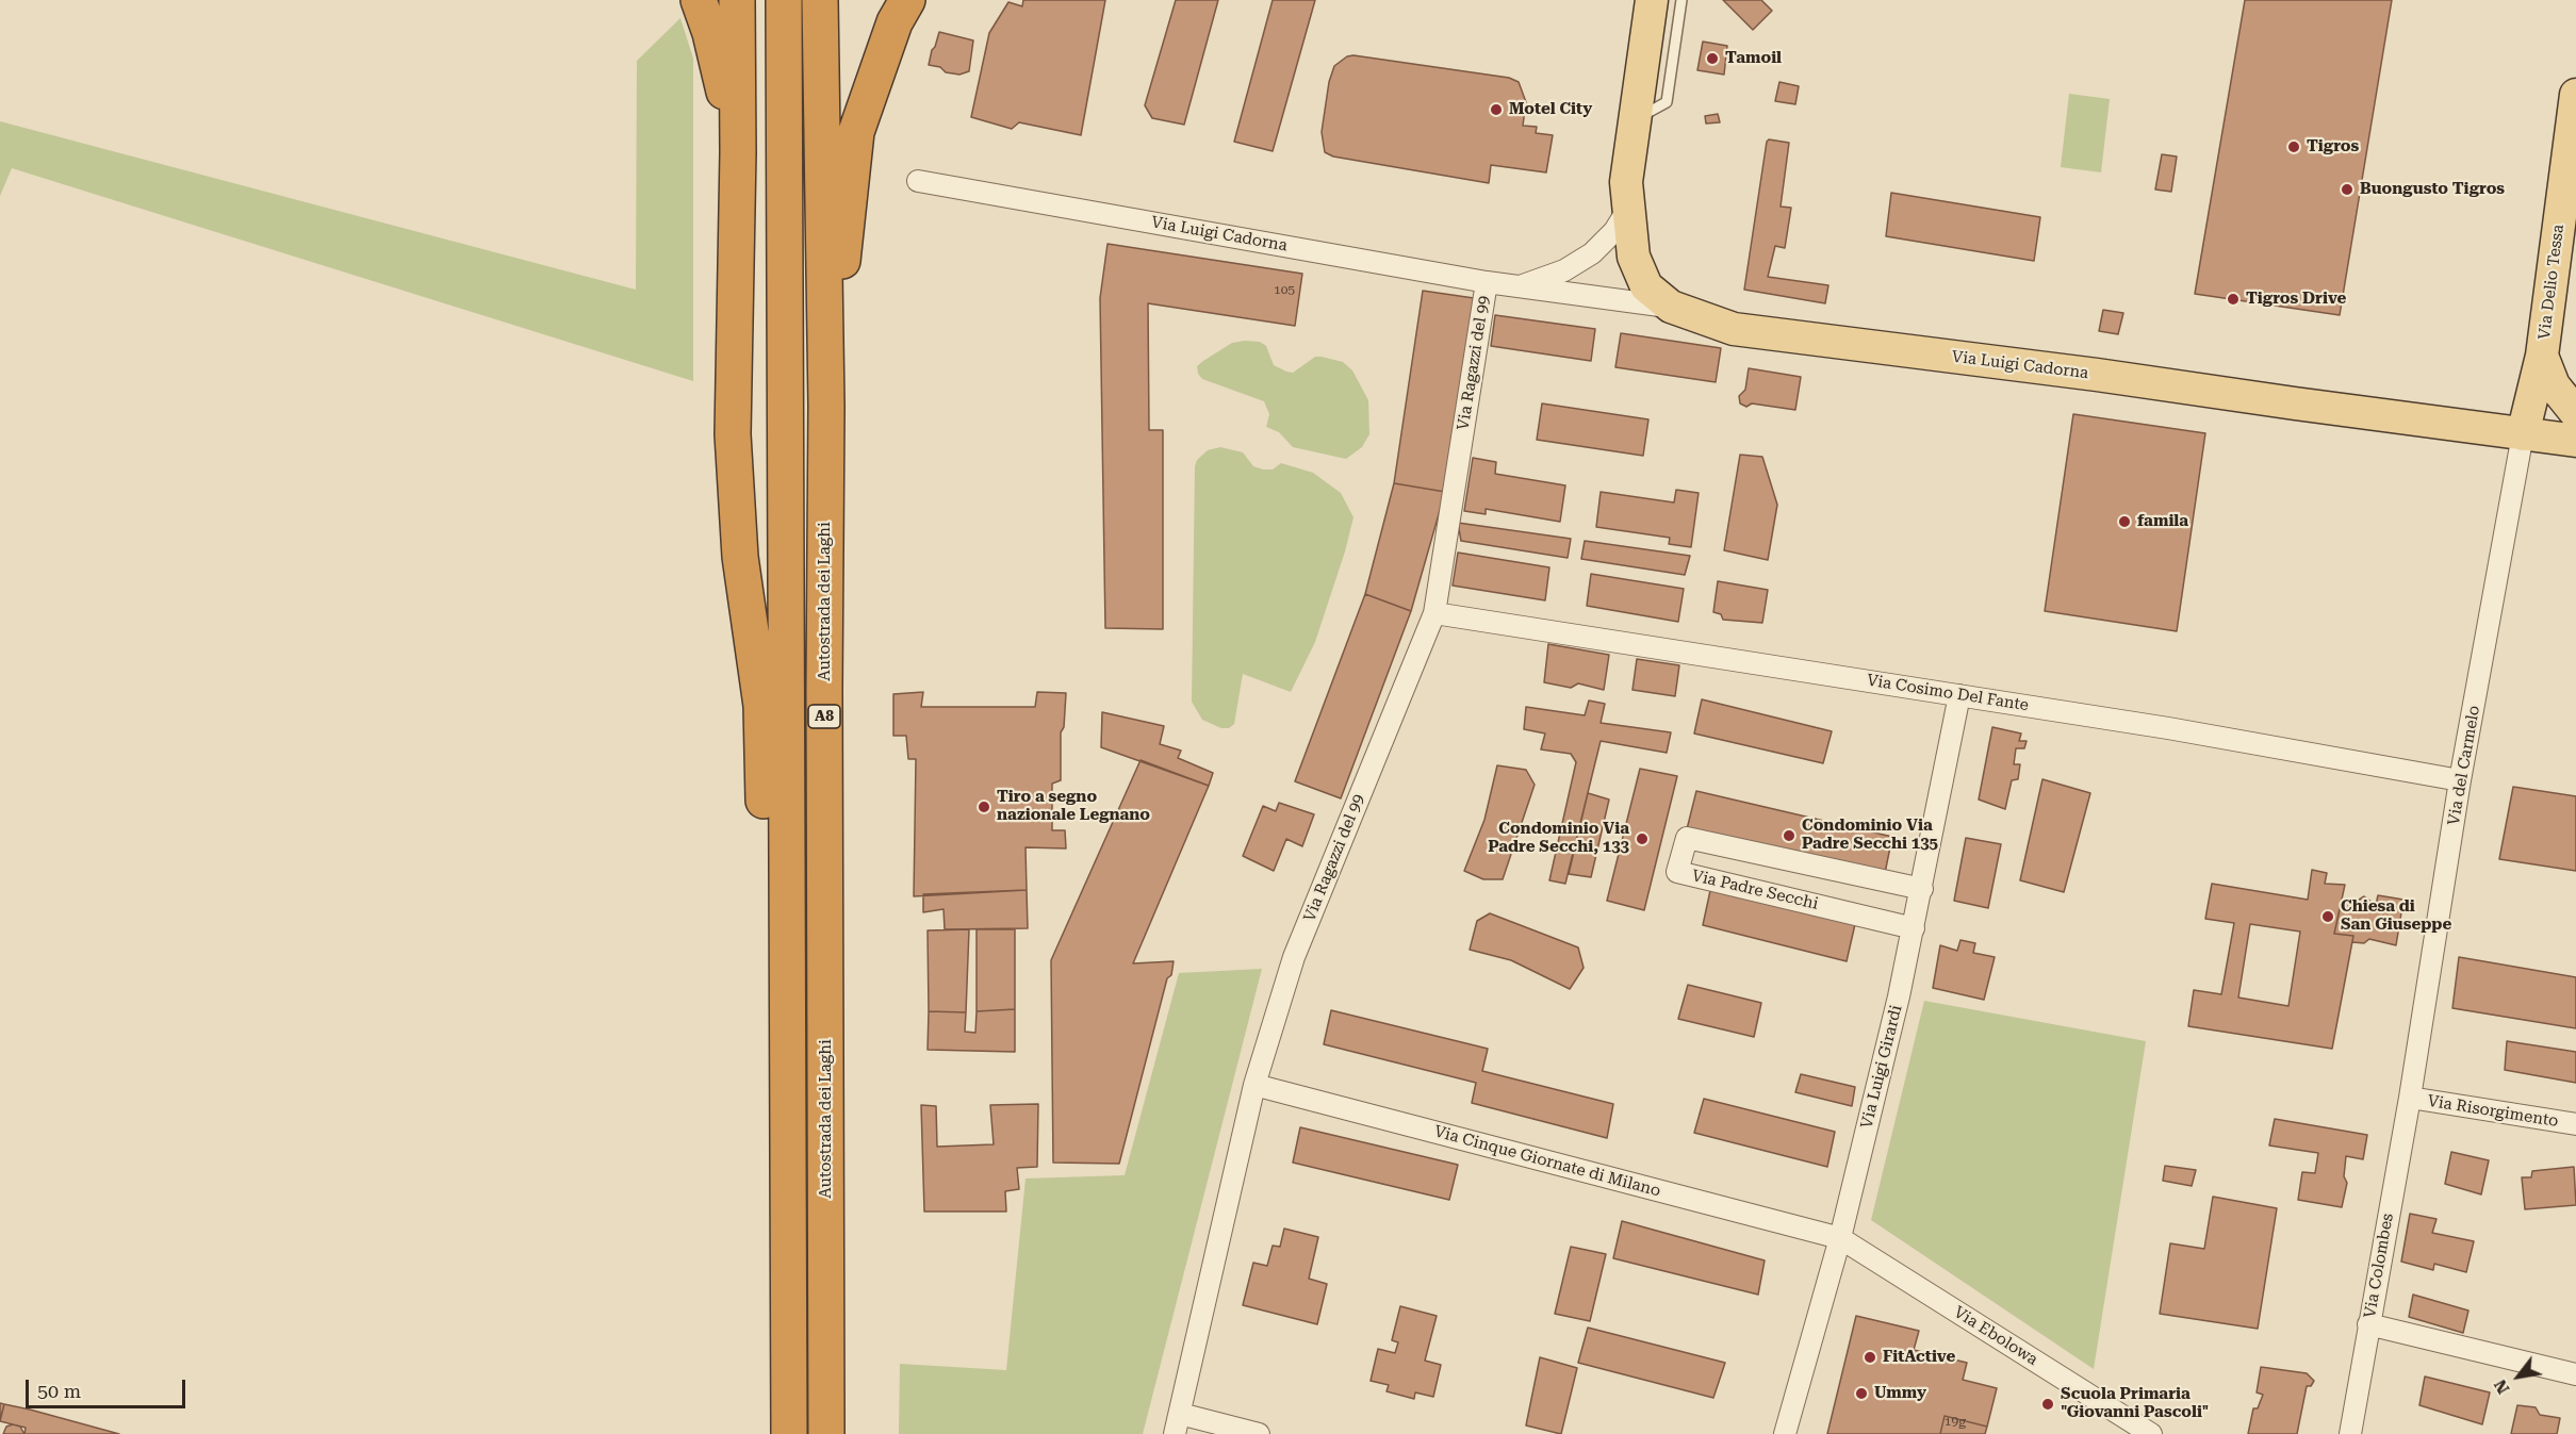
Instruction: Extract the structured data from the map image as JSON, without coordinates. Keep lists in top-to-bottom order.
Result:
{
  "streets": {
    "highway": ["Autostrada dei Laghi", "A8"],
    "main road": ["Via Luigi Cadorna", "Via Delio Tessa"],
    "street": [
      "Via Ragazzi del 99",
      "Via Cosimo Del Fante",
      "Via del Carmelo",
      "Via Padre Secchi",
      "Via Luigi Girardi",
      "Via Risorgimento",
      "Via Cinque Giornate di Milano",
      "Via Colombes",
      "Via Ebolowa"
    ]
  },
  "crossings": [
    ["Via Luigi Cadorna", "Via Delio Tessa"],
    ["Via Luigi Cadorna", "Via Ragazzi del 99"],
    ["Via Luigi Cadorna", "Via del Carmelo"],
    ["Via Delio Tessa", "Via del Carmelo"],
    ["Via Ragazzi del 99", "Via Cosimo Del Fante"],
    ["Via Ragazzi del 99", "Via Cinque Giornate di Milano"],
    ["Via Cosimo Del Fante", "Via del Carmelo"],
    ["Via Cosimo Del Fante", "Via Luigi Girardi"],
    ["Via del Carmelo", "Via Risorgimento"],
    ["Via del Carmelo", "Via Colombes"],
    ["Via Padre Secchi", "Via Luigi Girardi"],
    ["Via Luigi Girardi", "Via Cinque Giornate di Milano"],
    ["Via Luigi Girardi", "Via Ebolowa"],
    ["Via Risorgimento", "Via Colombes"],
    ["Via Cinque Giornate di Milano", "Via Ebolowa"]
  ],
  "places": [
    "Tamoil",
    "Motel City",
    "Tigros",
    "Buongusto Tigros",
    "Tigros Drive",
    "famila",
    "Tiro a segno nazionale Legnano",
    "Condominio Via Padre Secchi 135",
    "Condominio Via Padre Secchi, 133",
    "Chiesa di San Giuseppe",
    "FitActive",
    "Ummy",
    "Scuola Primaria \"Giovanni Pascoli\""
  ],
  "house_numbers": ["105", "19g"],
  "scale_bar": "50 m",
  "north": "bottom left"
}
